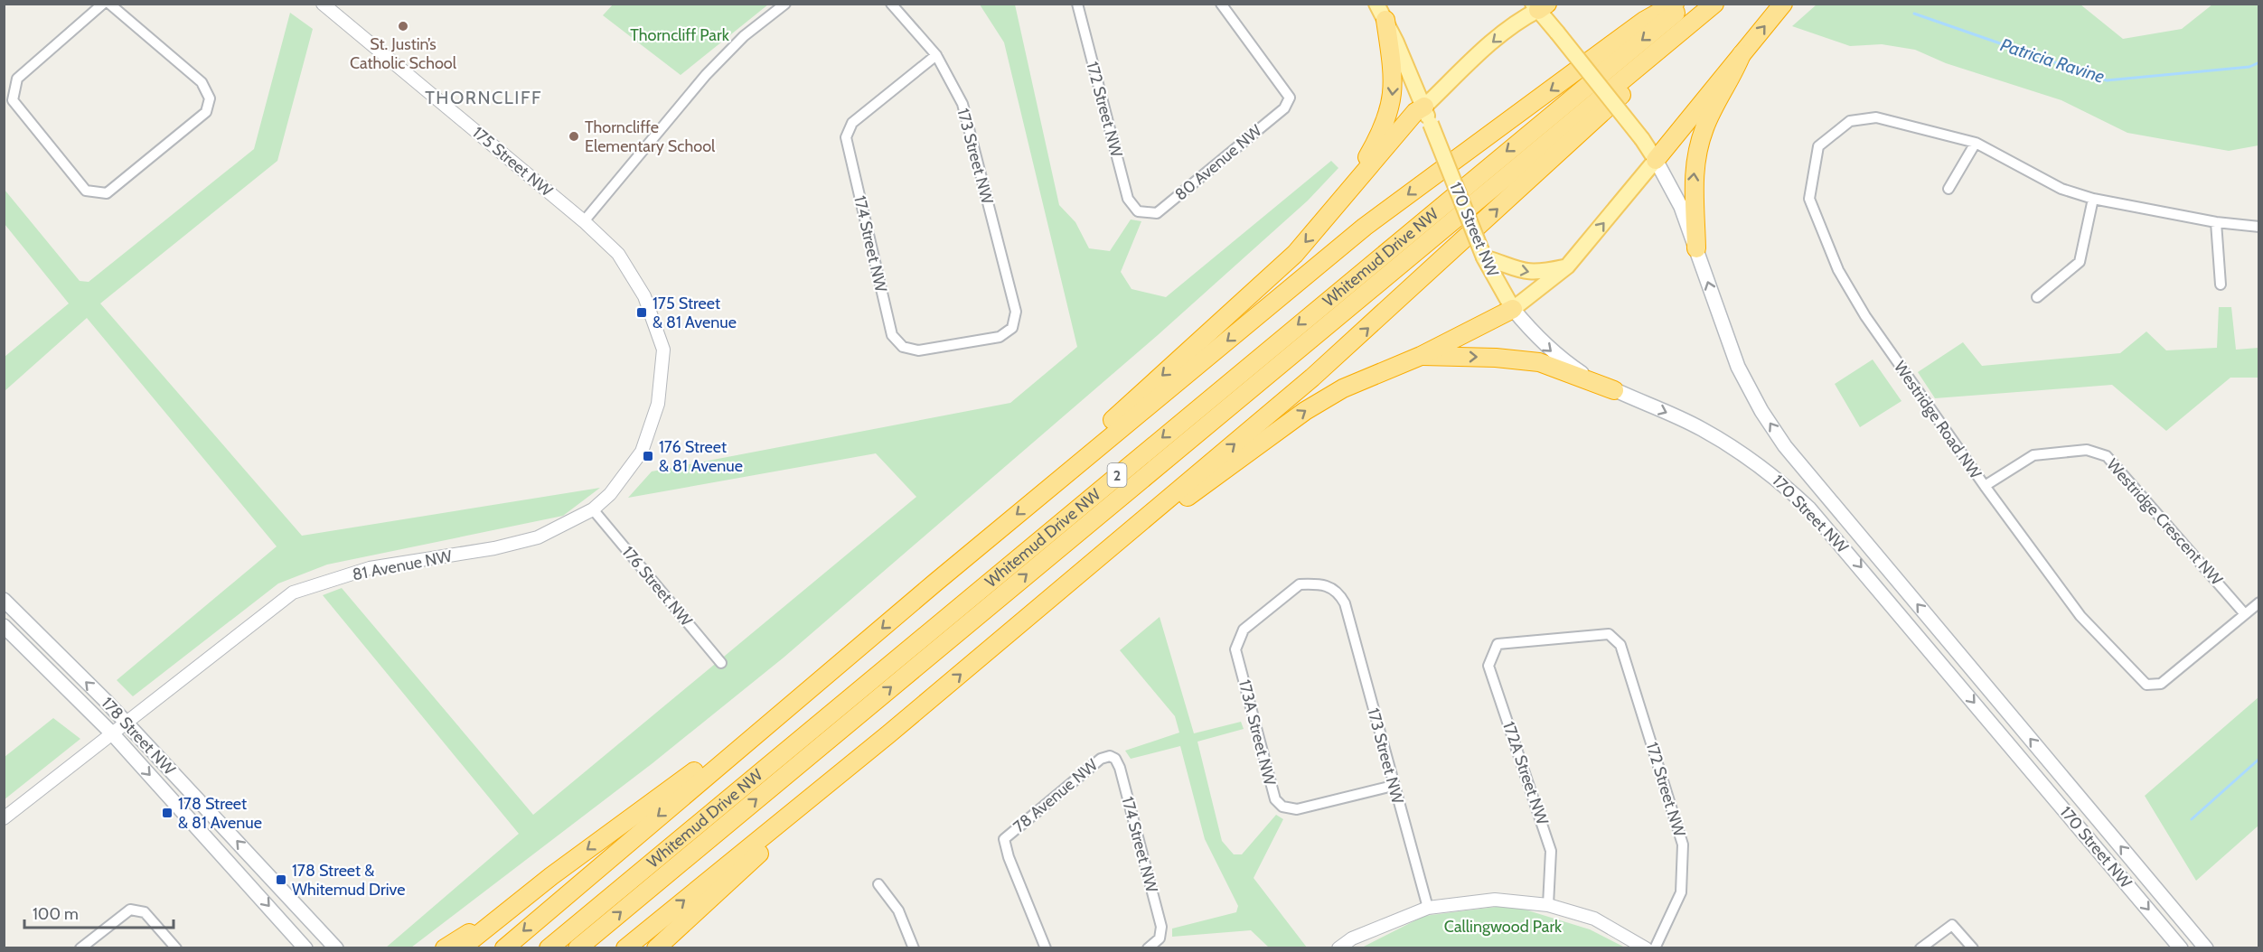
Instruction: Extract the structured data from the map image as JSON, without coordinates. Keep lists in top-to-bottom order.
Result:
{
  "streets": {
    "highway": ["Whitemud Drive NW", "2"],
    "main road": ["170 Street NW", "178 Street NW"],
    "street": [
      "172 Street NW",
      "173 Street NW",
      "175 Street NW",
      "80 Avenue NW",
      "174 Street NW",
      "Westridge Road NW",
      "Westridge Crescent NW",
      "81 Avenue NW",
      "176 Street NW",
      "173A Street NW",
      "172A Street NW",
      "78 Avenue NW"
    ]
  },
  "crossings": [
    ["172 Street NW", "80 Avenue NW"],
    ["172 Street NW", "172A Street NW"],
    ["173 Street NW", "174 Street NW"],
    ["173 Street NW", "173A Street NW"],
    ["175 Street NW", "81 Avenue NW"],
    ["174 Street NW", "78 Avenue NW"],
    ["Westridge Road NW", "Westridge Crescent NW"],
    ["81 Avenue NW", "176 Street NW"],
    ["81 Avenue NW", "178 Street NW"]
  ],
  "districts": ["THORNCLIFF"],
  "water": ["Patricia Ravine"],
  "parks": ["Thorncliff Park", "Callingwood Park"],
  "places": {
    "other": ["St. Justin’s Catholic School", "Thorncliffe Elementary School"],
    "transit": [
      "175 Street & 81 Avenue",
      "176 Street & 81 Avenue",
      "178 Street & 81 Avenue",
      "178 Street & Whitemud Drive"
    ]
  },
  "scale_bar": "100 m"
}
